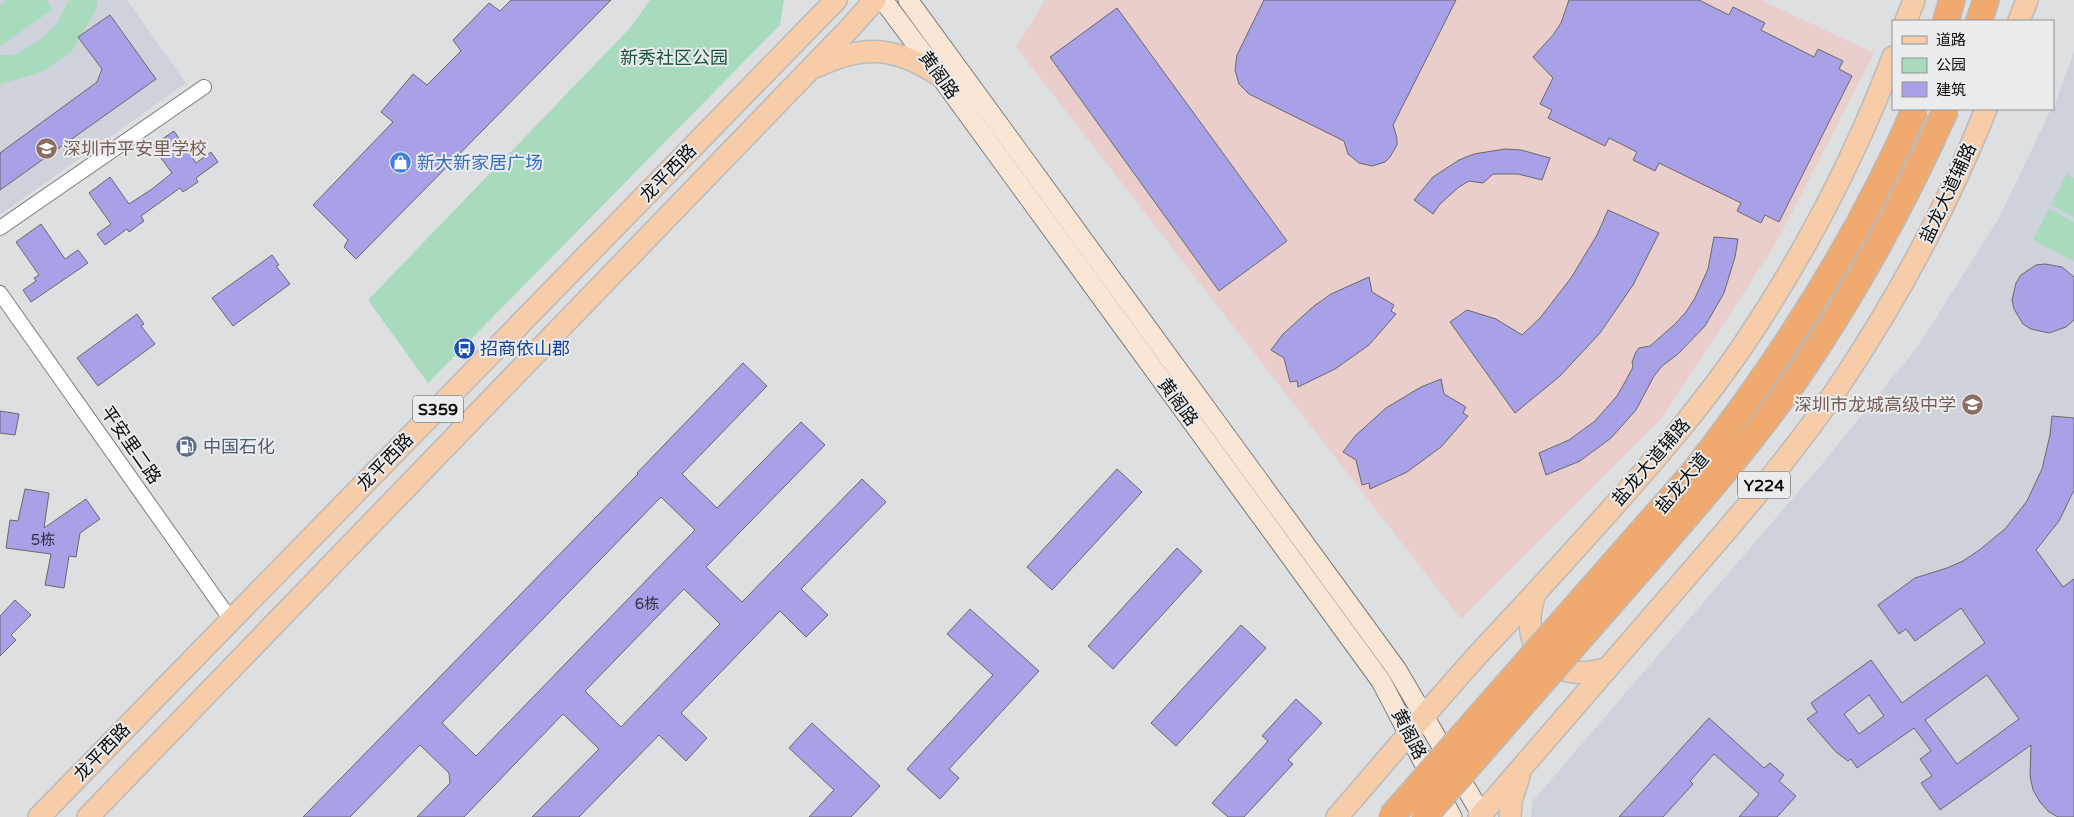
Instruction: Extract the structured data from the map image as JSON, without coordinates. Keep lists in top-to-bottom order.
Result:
{
  "streets": {
    "highway": ["盐龙大道"],
    "main road": [
      "黄阁路",
      "龙平西路",
      "盐龙大道辅路",
      "S359",
      "Y224"
    ],
    "street": ["平安里二路"]
  },
  "crossings": [
    ["黄阁路", "盐龙大道辅路"],
    ["龙平西路", "平安里二路"]
  ],
  "parks": ["新秀社区公园"],
  "places": {
    "school or university": ["深圳市平安里学校", "深圳市龙城高级中学"],
    "shop": ["新大新家居广场"],
    "bus stop": ["招商依山郡"],
    "fuel station": ["中国石化"]
  },
  "house_numbers": ["5栋", "6栋"],
  "legend": ["道路", "公园", "建筑"]
}
